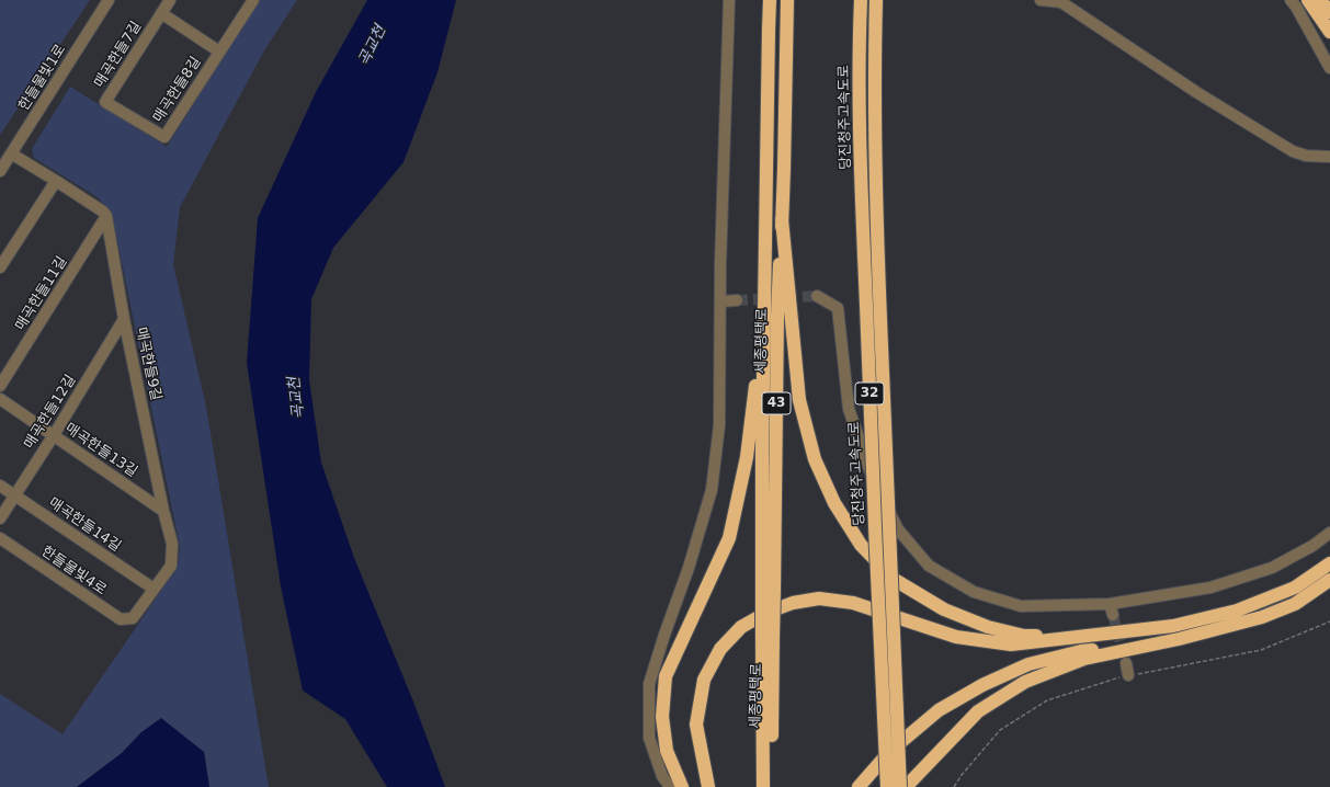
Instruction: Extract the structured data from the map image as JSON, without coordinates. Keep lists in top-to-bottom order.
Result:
{
  "streets": {
    "highway": [
      "당진청주고속도로",
      "세종평택로",
      "32",
      "43"
    ],
    "street": [
      "매곡한들7길",
      "한들물빛1로",
      "매곡한들8길",
      "매곡한들11길",
      "매곡한들9길",
      "매곡한들12길",
      "매곡한들13길",
      "매곡한들14길",
      "한들물빛4로"
    ]
  },
  "crossings": [
    ["매곡한들7길", "매곡한들8길"],
    ["매곡한들11길", "매곡한들9길"],
    ["매곡한들9길", "매곡한들12길"],
    ["매곡한들9길", "매곡한들13길"],
    ["매곡한들9길", "매곡한들14길"],
    ["매곡한들9길", "한들물빛4로"],
    ["매곡한들12길", "매곡한들13길"],
    ["매곡한들12길", "매곡한들14길"]
  ],
  "water": ["곡교천"]
}
